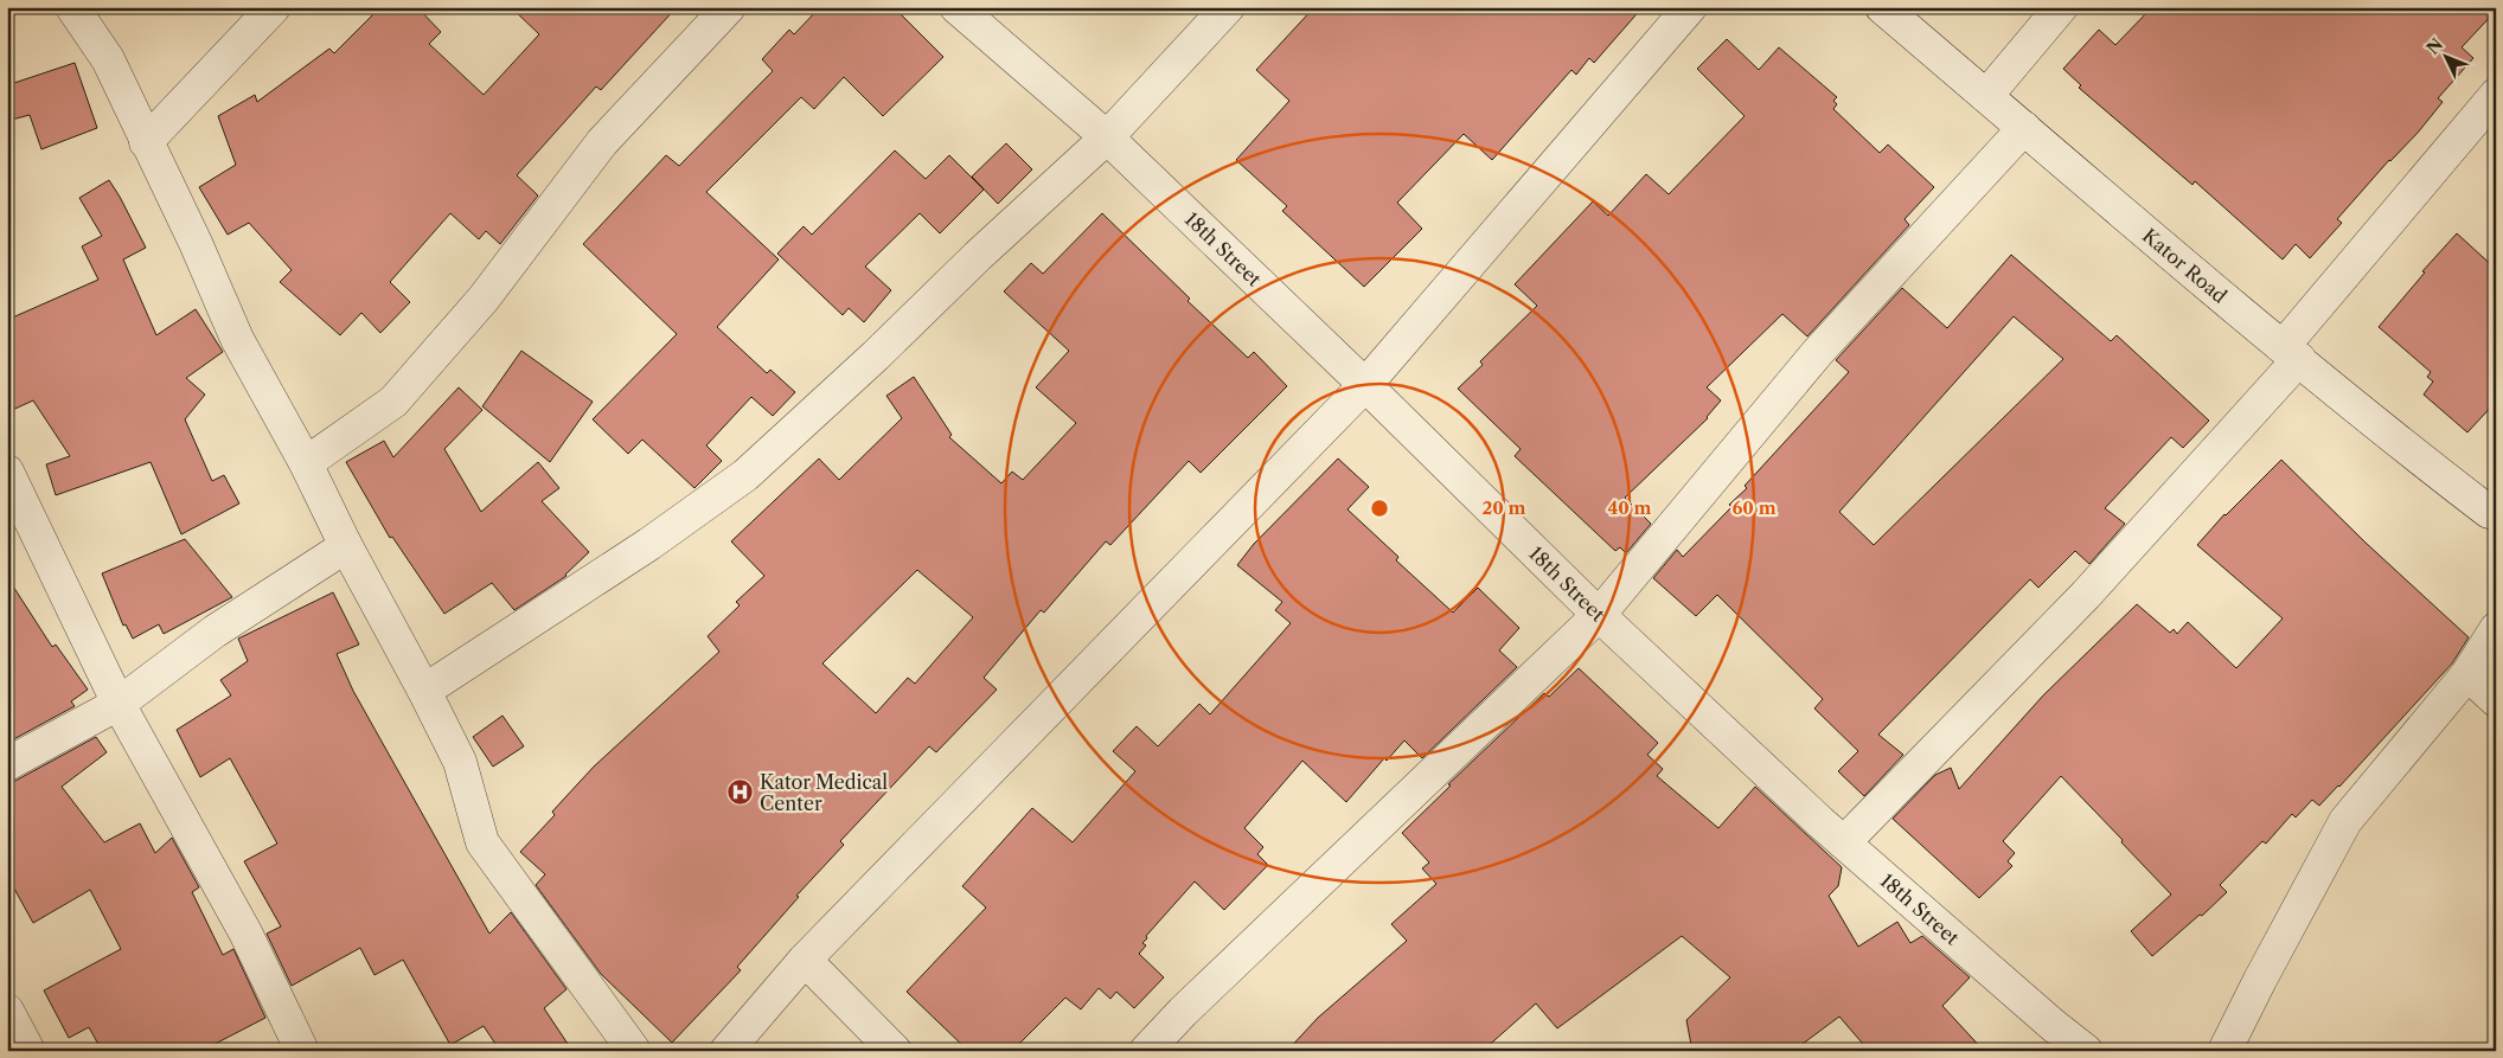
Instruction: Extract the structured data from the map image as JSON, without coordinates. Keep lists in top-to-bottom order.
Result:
{
  "streets": {
    "street": ["18th Street", "Kator Road"]
  },
  "places": {
    "hospital": ["Kator Medical Center"]
  },
  "north": "top left",
  "rings": ["20 m", "40 m", "60 m"]
}
